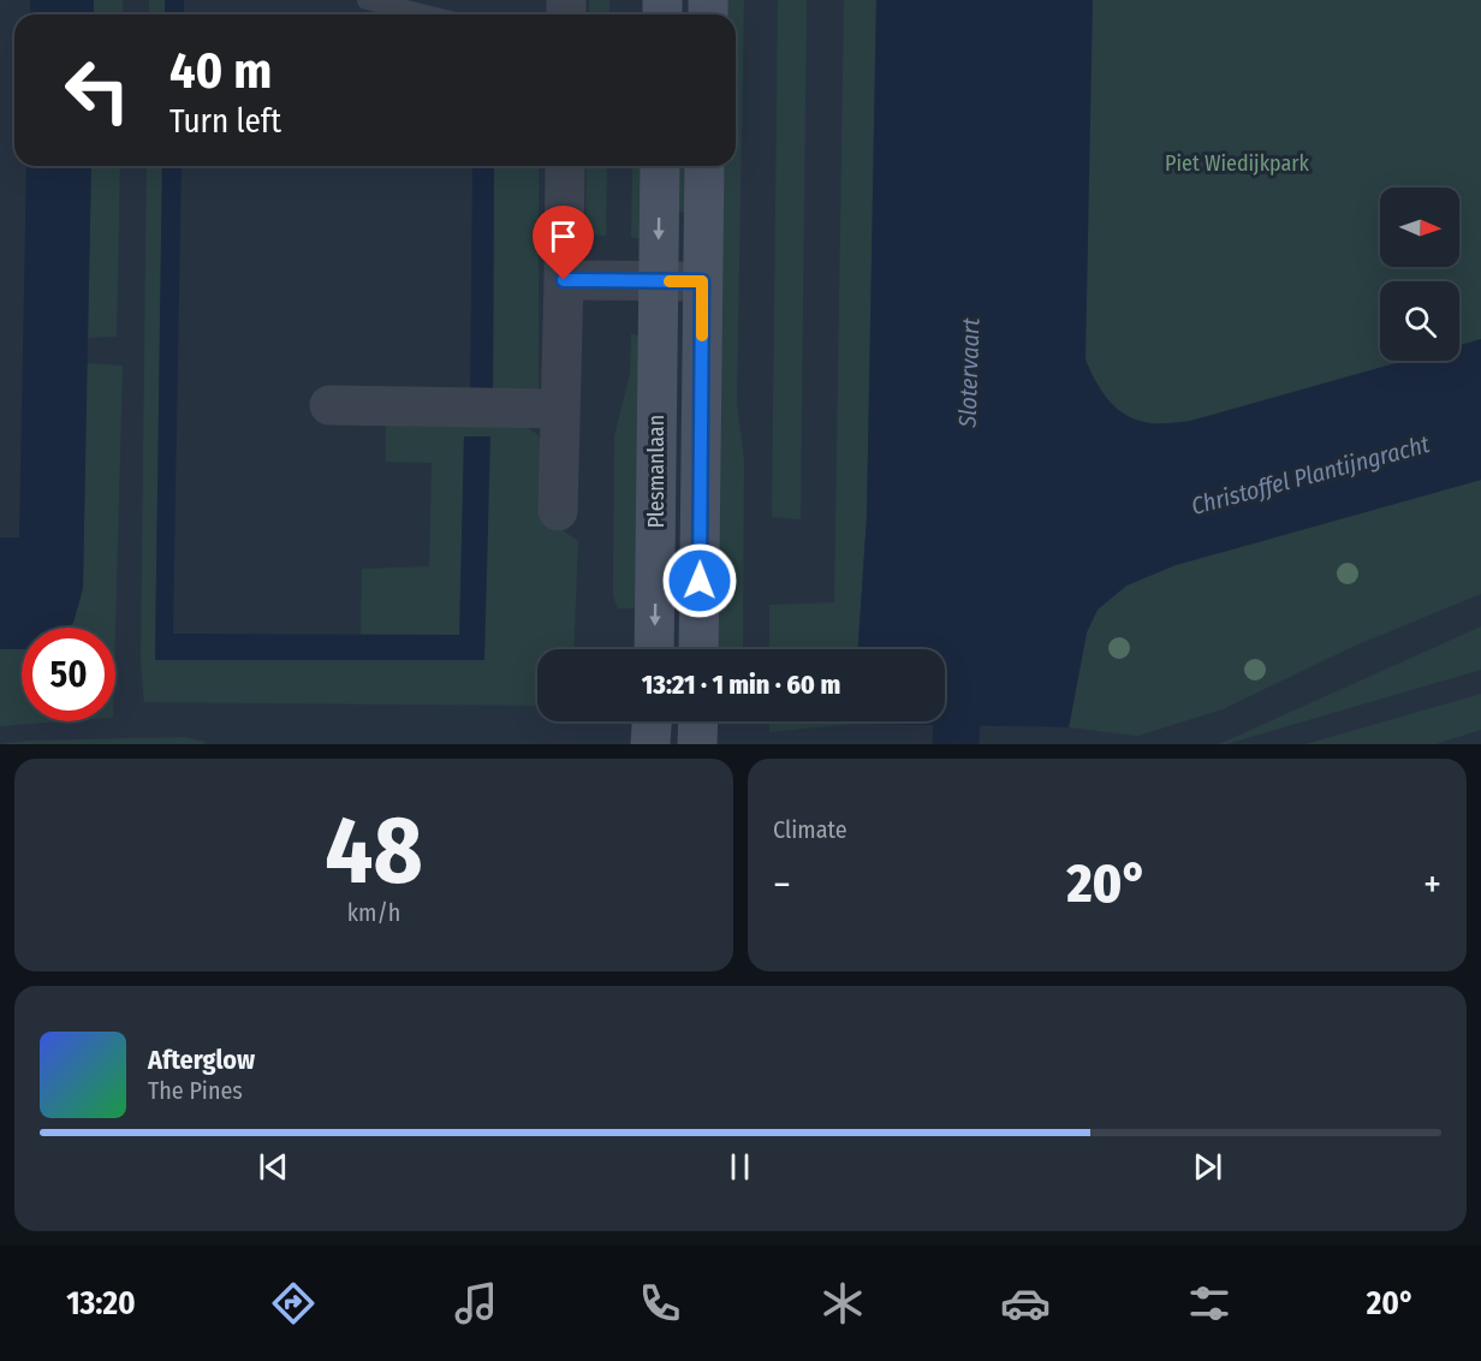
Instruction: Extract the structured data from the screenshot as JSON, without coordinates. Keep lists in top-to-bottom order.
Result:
{
  "streets": {
    "main road": ["Plesmanlaan"]
  },
  "water": ["Slotervaart", "Christoffel Plantijngracht"],
  "parks": ["Piet Wiedijkpark"],
  "north": "right",
  "page": {
    "turn": ["40 m", "Turn left"],
    "limit": "50",
    "trip": "13:21 · 1 min · 60 m",
    "tile": [
      ["48", "km/h"],
      "Climate"
    ],
    "heat": ["−", "20°", "+"],
    "song": ["Afterglow", "The Pines"],
    "tabs": ["13:20", "20°"]
  }
}
